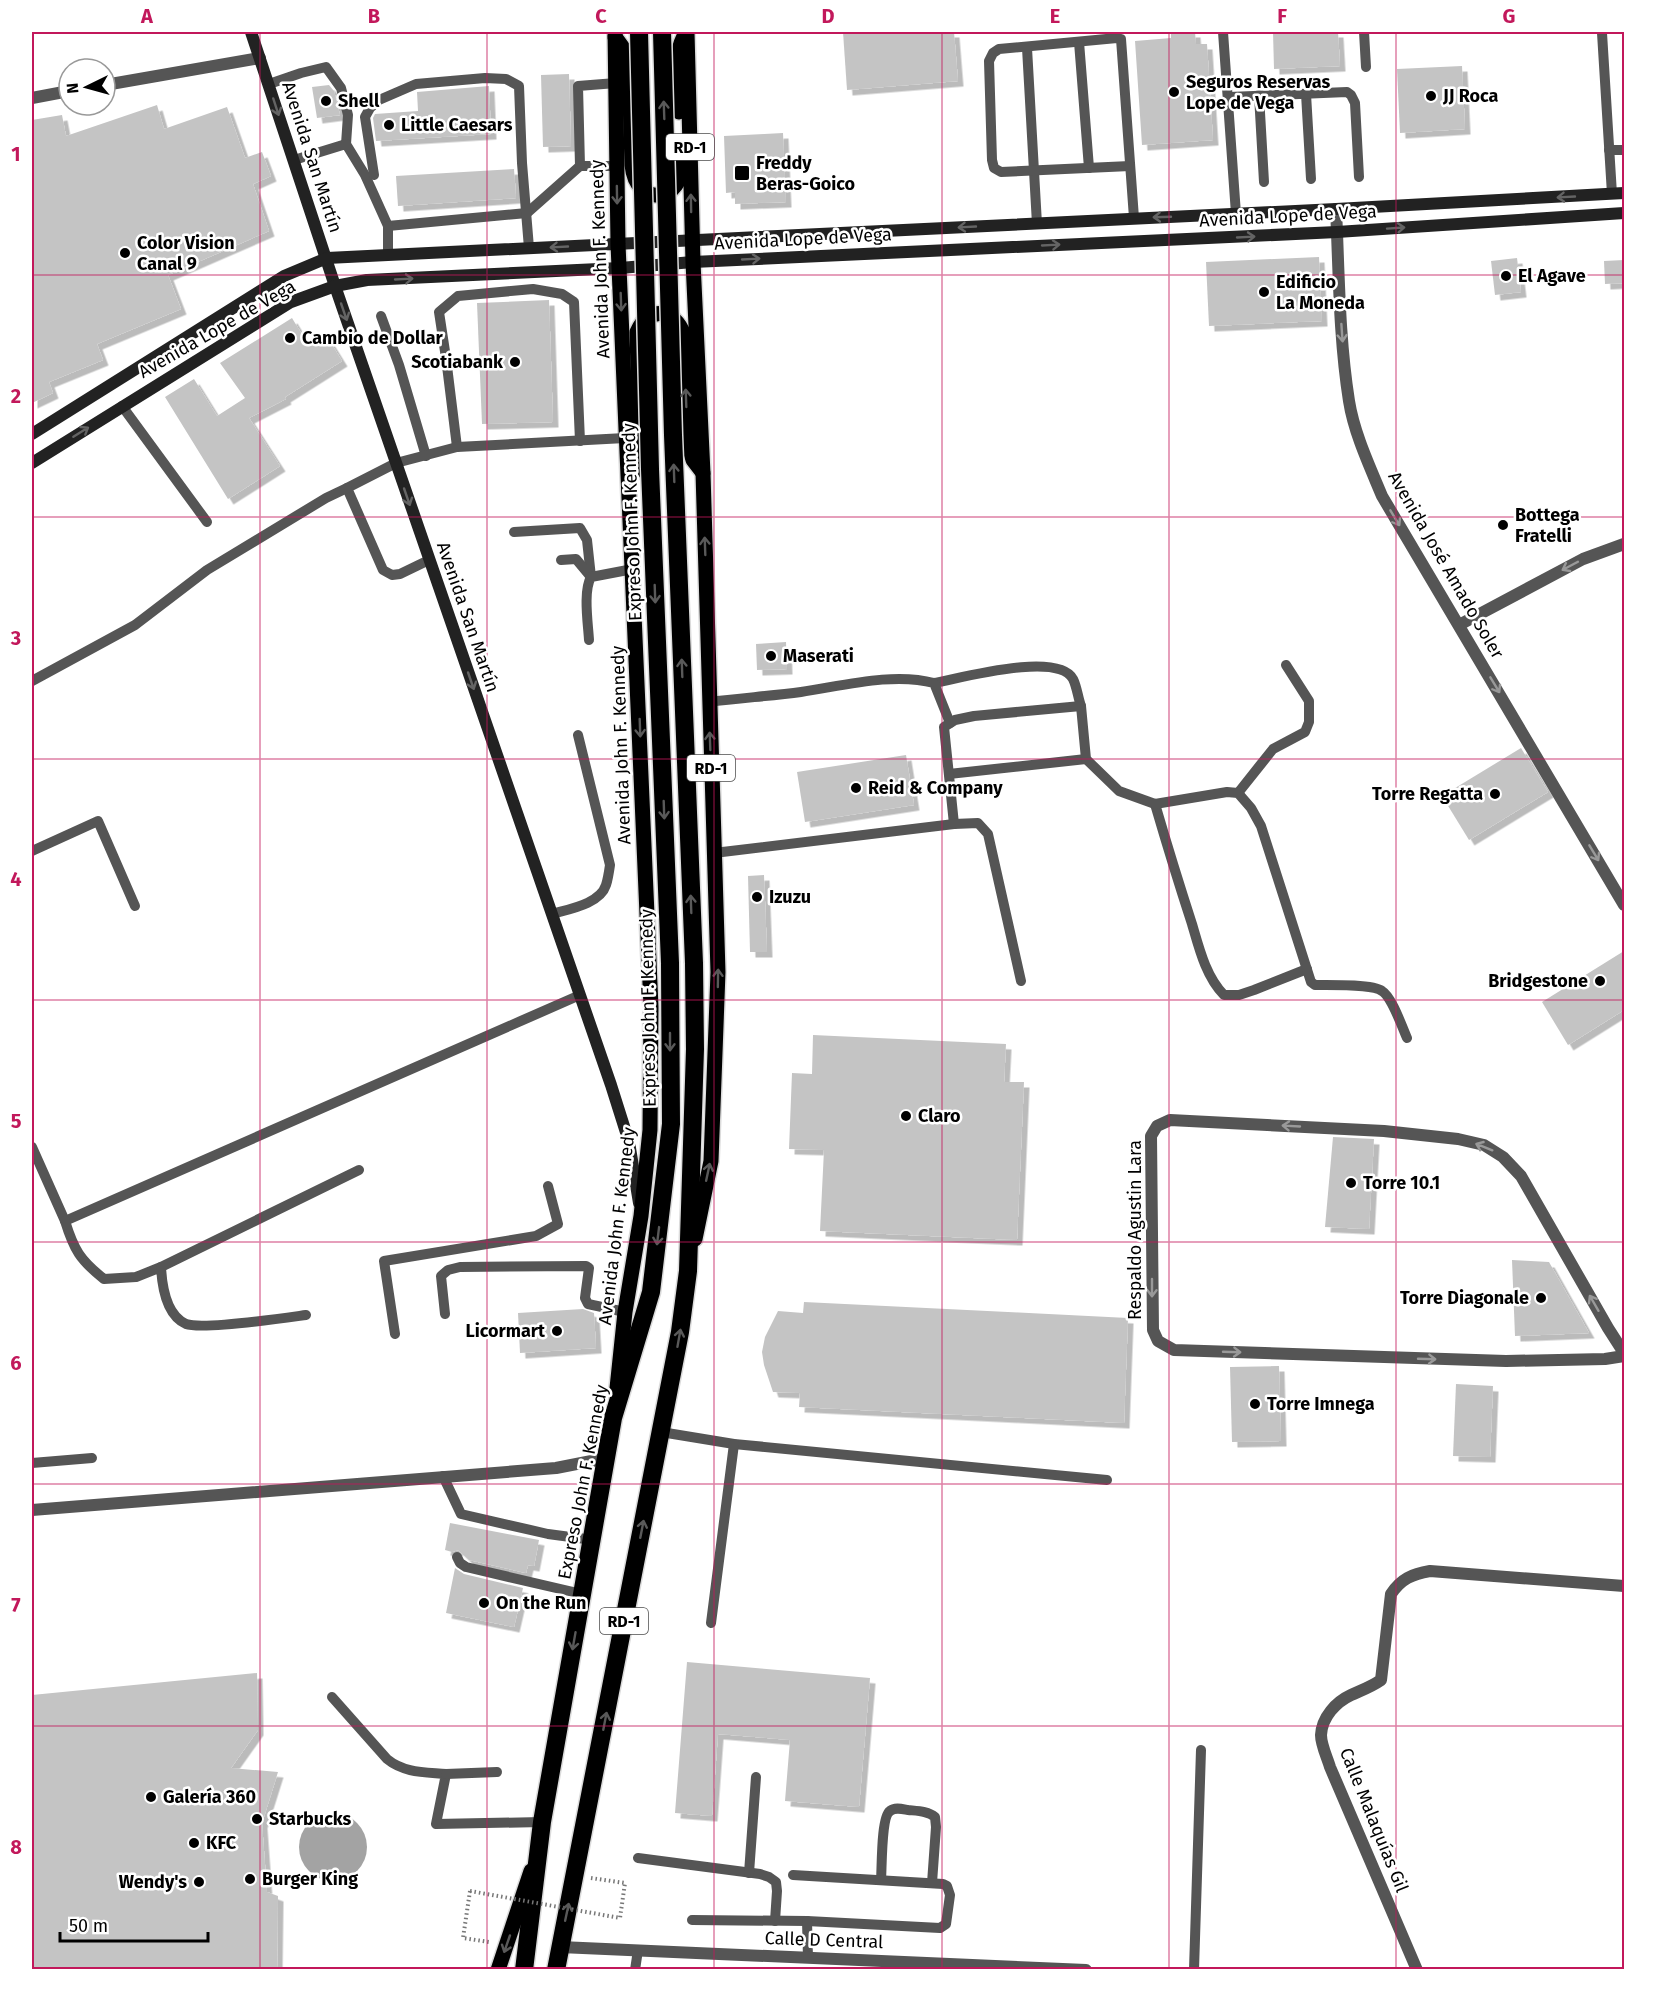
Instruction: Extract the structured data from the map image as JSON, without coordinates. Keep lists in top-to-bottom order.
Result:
{
  "streets": {
    "highway": ["RD-1", "Expreso John F. Kennedy"],
    "main road": ["Avenida San Martín", "Avenida Lope de Vega", "Avenida John F. Kennedy"],
    "street": [
      "Avenida José Amado Soler",
      "Respaldo Agustin Lara",
      "Calle Malaquías Gil",
      "Calle D Central"
    ]
  },
  "crossings": [
    ["RD-1", "Avenida Lope de Vega"],
    ["RD-1", "Expreso John F. Kennedy"],
    ["RD-1", "Calle D Central"],
    ["Avenida San Martín", "Avenida Lope de Vega"],
    ["Avenida San Martín", "Avenida John F. Kennedy"],
    ["Avenida Lope de Vega", "Avenida John F. Kennedy"],
    ["Avenida Lope de Vega", "Avenida José Amado Soler"],
    ["Avenida John F. Kennedy", "Expreso John F. Kennedy"]
  ],
  "one_way": ["Avenida San Martín", "Avenida José Amado Soler"],
  "places": {
    "other": [
      "Seguros Reservas Lope de Vega",
      "JJ Roca",
      "Shell",
      "Little Caesars",
      "Color Vision Canal 9",
      "El Agave",
      "Edificio La Moneda",
      "Cambio de Dollar",
      "Scotiabank",
      "Bottega Fratelli",
      "Maserati",
      "Reid & Company",
      "Torre Regatta",
      "Izuzu",
      "Bridgestone",
      "Claro",
      "Torre 10.1",
      "Torre Diagonale",
      "Licormart",
      "Torre Imnega",
      "On the Run",
      "Galería 360",
      "Starbucks",
      "KFC",
      "Burger King",
      "Wendy's"
    ],
    "transit": ["Freddy Beras-Goico"]
  },
  "scale_bar": "50 m",
  "north": "left",
  "grid": {
    "columns": [
      "A",
      "B",
      "C",
      "D",
      "E",
      "F",
      "G"
    ],
    "rows": [
      "1",
      "2",
      "3",
      "4",
      "5",
      "6",
      "7",
      "8"
    ]
  }
}
